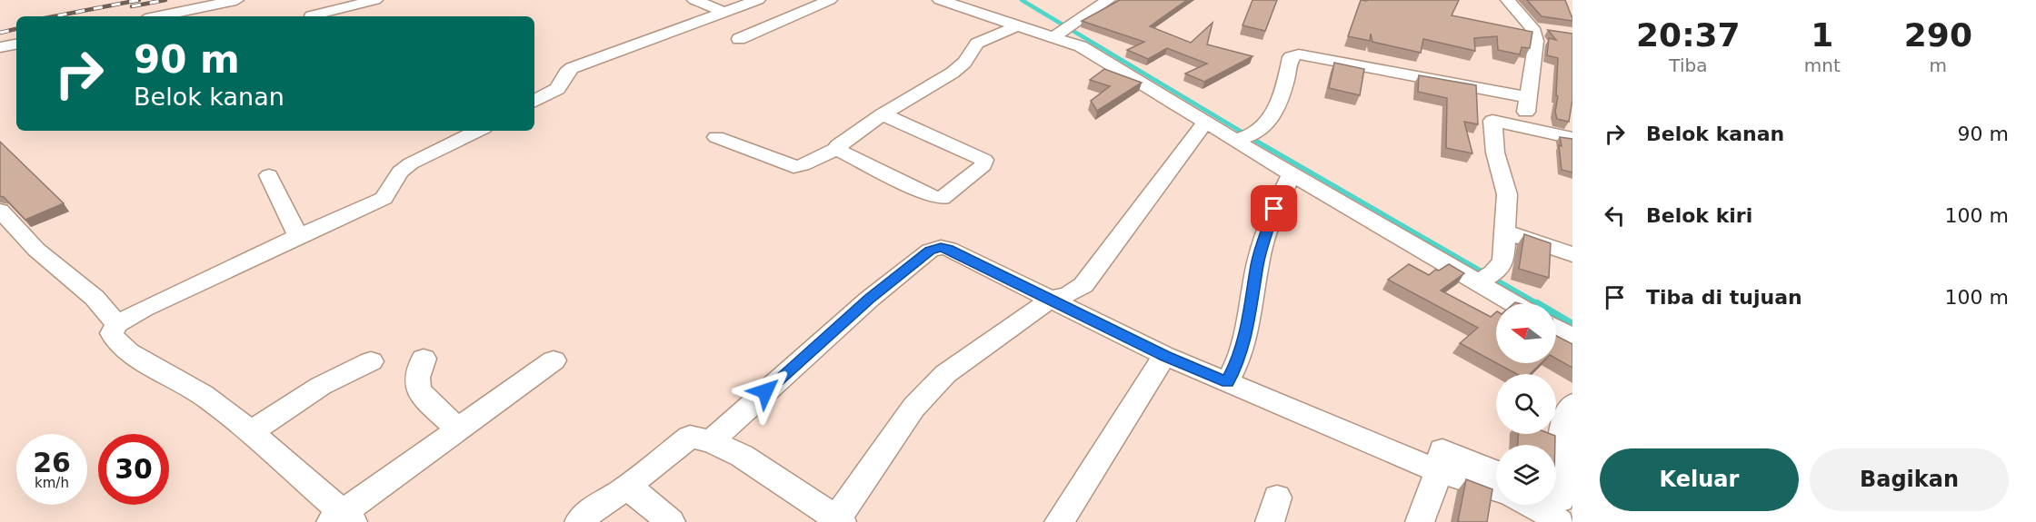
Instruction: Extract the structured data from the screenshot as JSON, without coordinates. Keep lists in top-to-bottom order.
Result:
{
  "north": "left",
  "page": {
    "eta": [
      "20:37",
      "Tiba",
      "1",
      "mnt",
      "290",
      "m"
    ],
    "turn": ["90 m", "Belok kanan"],
    "list": [
      {
        "name": "Belok kanan",
        "value": "90 m"
      },
      {
        "name": "Belok kiri",
        "value": "100 m"
      },
      {
        "name": "Tiba di tujuan",
        "value": "100 m"
      }
    ],
    "speed": "26 km/h",
    "limit": "30",
    "buttons": ["Keluar", "Bagikan"]
  }
}
